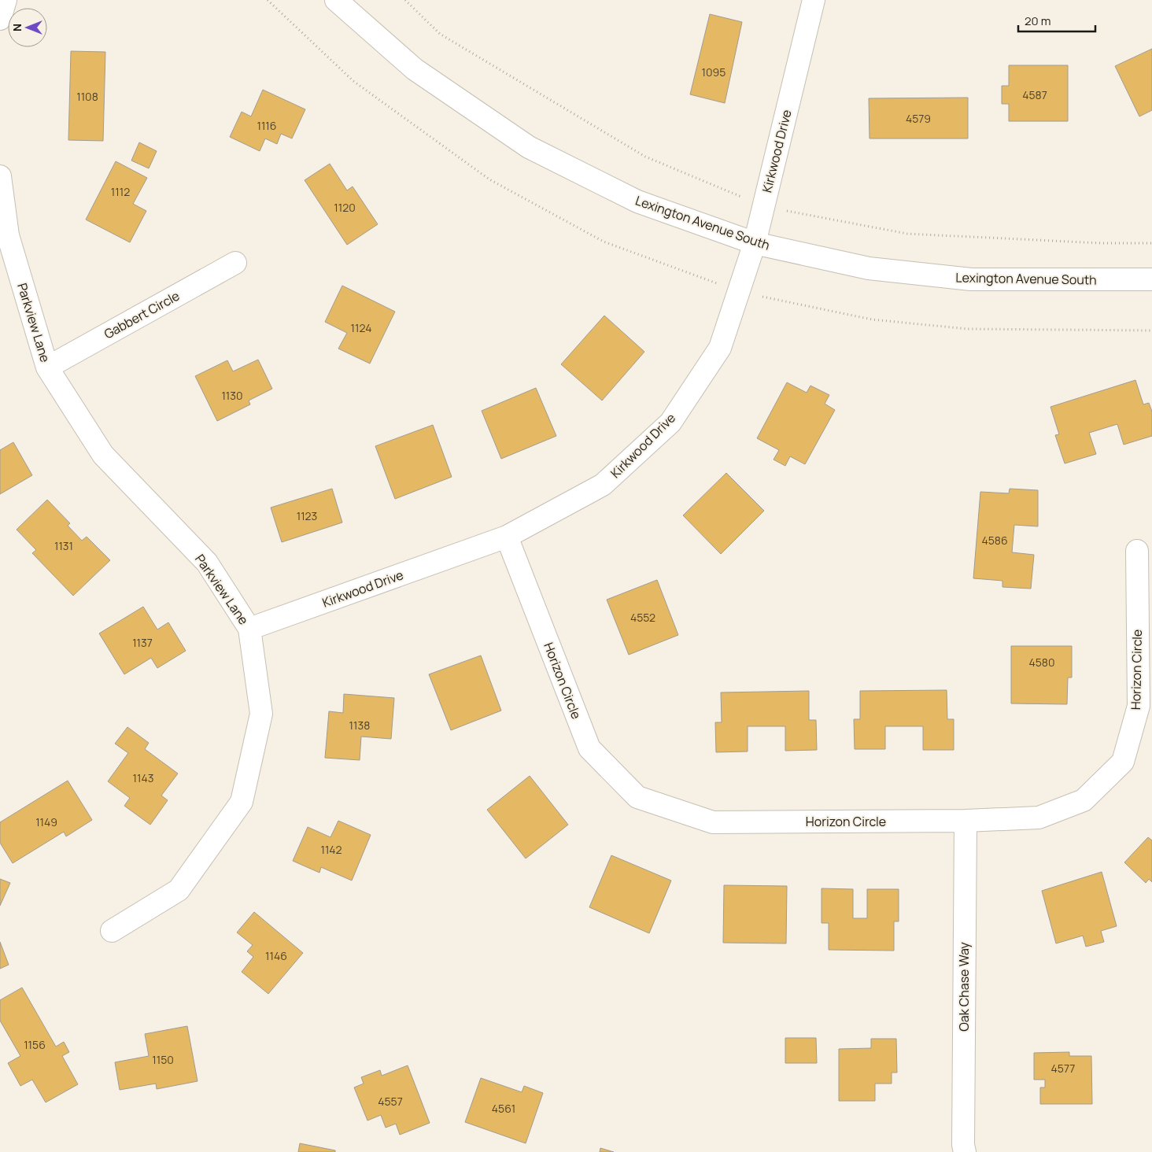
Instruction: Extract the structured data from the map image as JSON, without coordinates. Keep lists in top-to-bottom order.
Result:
{
  "streets": {
    "street": [
      "Kirkwood Drive",
      "Lexington Avenue South",
      "Gabbert Circle",
      "Parkview Lane",
      "Horizon Circle",
      "Oak Chase Way"
    ]
  },
  "crossings": [
    ["Kirkwood Drive", "Lexington Avenue South"],
    ["Kirkwood Drive", "Parkview Lane"],
    ["Kirkwood Drive", "Horizon Circle"],
    ["Gabbert Circle", "Parkview Lane"],
    ["Horizon Circle", "Oak Chase Way"]
  ],
  "house_numbers": [
    "1095",
    "4587",
    "1108",
    "4579",
    "1116",
    "1112",
    "1120",
    "1124",
    "1130",
    "1123",
    "4586",
    "1131",
    "4552",
    "1137",
    "4580",
    "1138",
    "1143",
    "1149",
    "1142",
    "1146",
    "1156",
    "1150",
    "4577",
    "4557",
    "4561"
  ],
  "scale_bar": "20 m",
  "north": "left"
}
